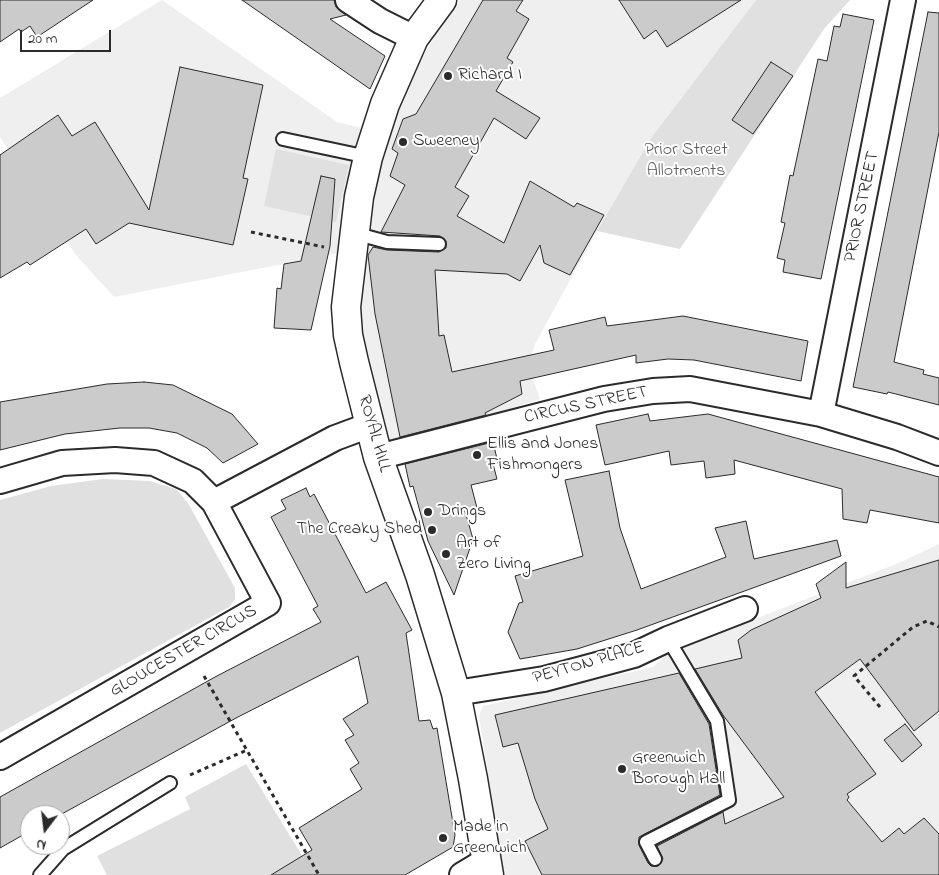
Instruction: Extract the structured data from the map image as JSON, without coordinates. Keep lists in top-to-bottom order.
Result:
{
  "streets": {
    "main road": ["ROYAL HILL"],
    "street": [
      "PRIOR STREET",
      "CIRCUS STREET",
      "GLOUCESTER CIRCUS",
      "PEYTON PLACE"
    ]
  },
  "crossings": [
    ["PRIOR STREET", "CIRCUS STREET"],
    ["CIRCUS STREET", "ROYAL HILL"],
    ["ROYAL HILL", "PEYTON PLACE"]
  ],
  "parks": ["Prior Street Allotments"],
  "places": [
    "Richard I",
    "Sweeney",
    "Ellis and Jones Fishmongers",
    "Drings",
    "The Creaky Shed",
    "Art of Zero Living",
    "Greenwich Borough Hall",
    "Made in Greenwich"
  ],
  "scale_bar": "20 m",
  "north": "bottom"
}
